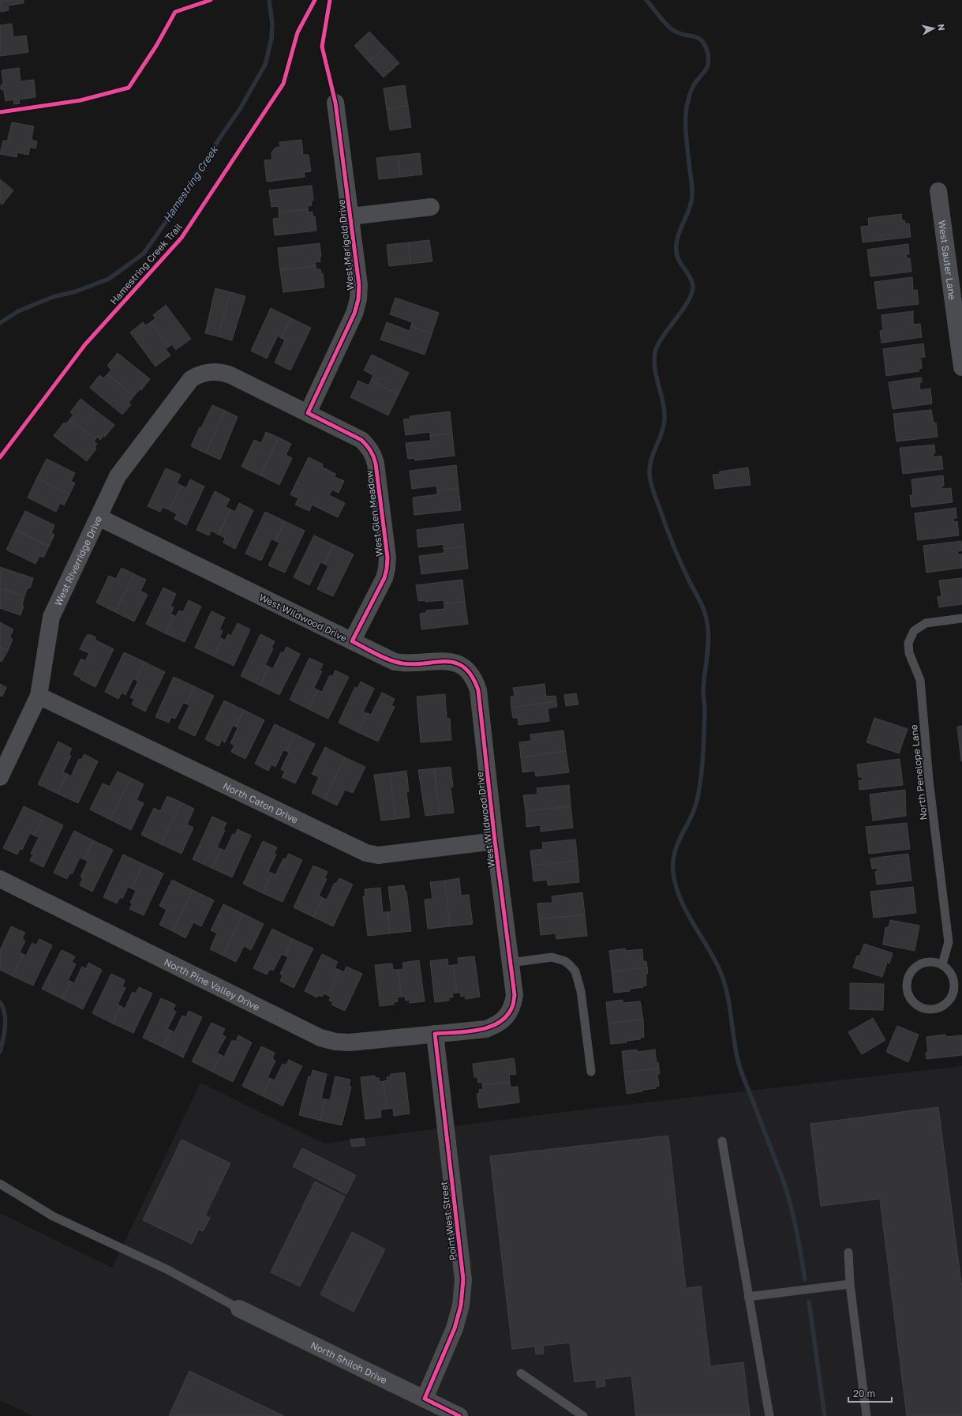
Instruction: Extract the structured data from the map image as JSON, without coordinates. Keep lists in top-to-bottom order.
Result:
{
  "streets": {
    "street": [
      "West Marigold Drive",
      "West Sauter Lane",
      "West Glen Meadow",
      "West Riverridge Drive",
      "West Wildwood Drive",
      "North Caton Drive",
      "North Pine Valley Drive",
      "Point West Street",
      "North Shiloh Drive"
    ],
    "lane": ["North Penelope Lane"],
    "cycle path": ["Hamestring Creek Trail"]
  },
  "crossings": [
    ["West Marigold Drive", "West Glen Meadow"],
    ["West Glen Meadow", "West Riverridge Drive"],
    ["West Glen Meadow", "West Wildwood Drive"],
    ["West Riverridge Drive", "West Wildwood Drive"],
    ["West Riverridge Drive", "North Caton Drive"],
    ["West Wildwood Drive", "North Caton Drive"],
    ["West Wildwood Drive", "North Pine Valley Drive"],
    ["West Wildwood Drive", "Point West Street"],
    ["North Pine Valley Drive", "Point West Street"],
    ["Point West Street", "North Shiloh Drive"]
  ],
  "water": ["Hamestring Creek"],
  "scale_bar": "20 m",
  "north": "right"
}
